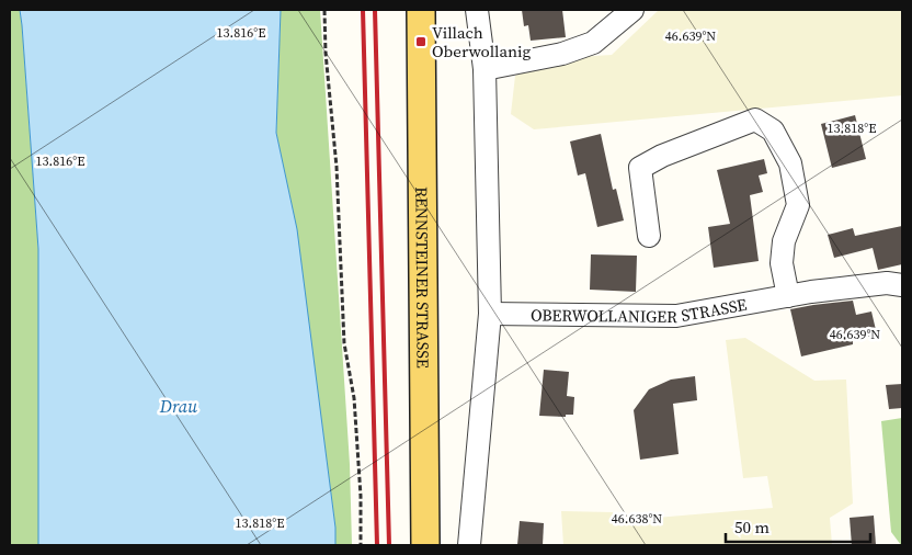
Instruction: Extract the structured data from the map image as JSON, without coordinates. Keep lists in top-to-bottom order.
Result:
{
  "streets": {
    "main road": ["RENNSTEINER STRASSE"],
    "street": ["OBERWOLLANIGER STRASSE"]
  },
  "water": ["Drau"],
  "places": {
    "transit": ["Villach Oberwollanig"]
  },
  "scale_bar": "50 m",
  "coordinates": [
    "13.816°E",
    "46.639°N",
    "13.818°E",
    "46.638°N"
  ]
}
